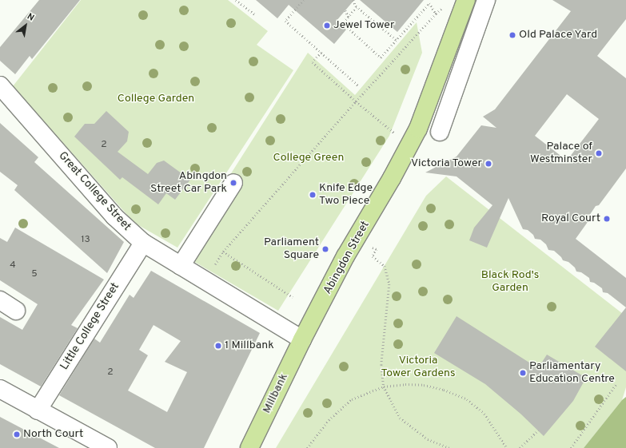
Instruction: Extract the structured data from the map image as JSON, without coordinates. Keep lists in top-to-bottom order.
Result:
{
  "streets": {
    "main road": ["Abingdon Street", "Millbank"],
    "street": ["Great College Street", "Little College Street"]
  },
  "crossings": [
    ["Great College Street", "Abingdon Street"],
    ["Great College Street", "Little College Street"],
    ["Great College Street", "Millbank"],
    ["Abingdon Street", "Millbank"]
  ],
  "parks": [
    "College Garden",
    "College Green",
    "Black Rod's Garden",
    "Victoria Tower Gardens"
  ],
  "places": [
    "Jewel Tower",
    "Old Palace Yard",
    "Palace of Westminster",
    "Victoria Tower",
    "Abingdon Street Car Park",
    "Knife Edge Two Piece",
    "Royal Court",
    "Parliament Square",
    "1 Millbank",
    "Parliamentary Education Centre",
    "North Court"
  ],
  "house_numbers": [
    "2",
    "13",
    "4",
    "5",
    "2"
  ],
  "north": "top right"
}
